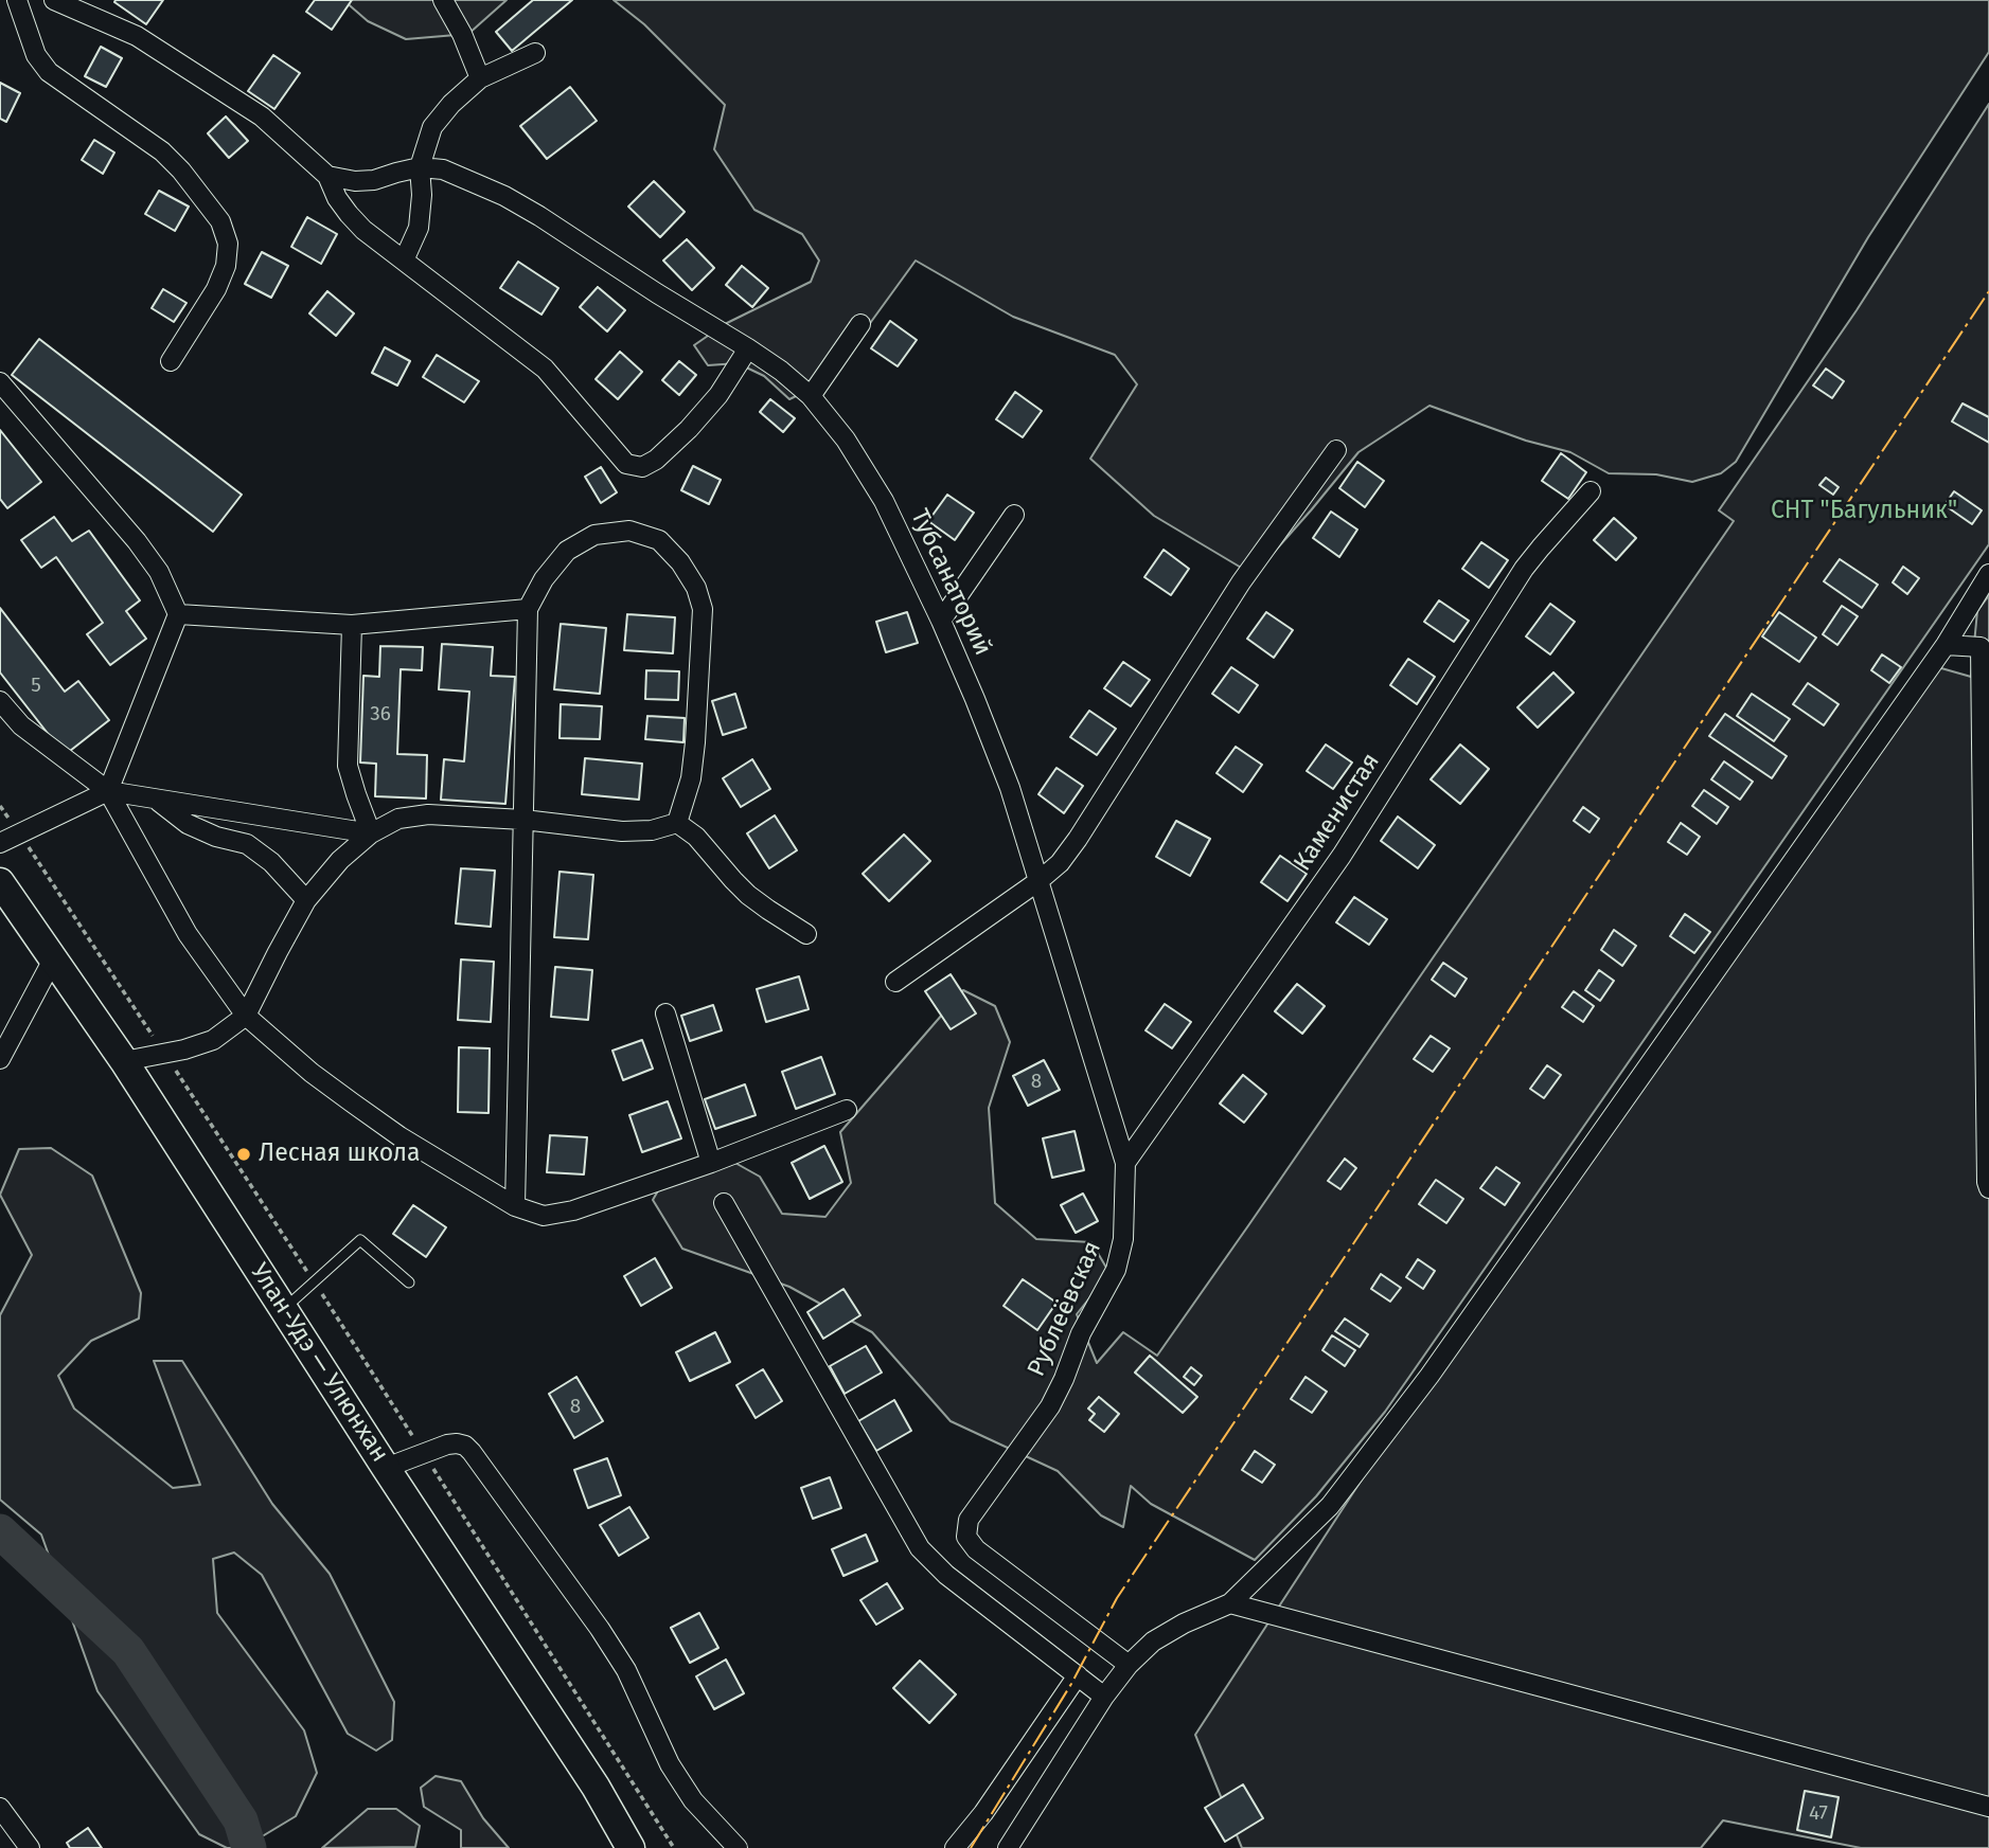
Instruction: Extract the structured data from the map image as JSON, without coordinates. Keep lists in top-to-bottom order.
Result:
{
  "streets": {
    "main road": ["Улан-Удэ — Улюнхан"],
    "street": ["Тубсанаторий", "Каменистая", "Рублеёвская"]
  },
  "crossings": [
    ["Тубсанаторий", "Рублеёвская"],
    ["Каменистая", "Рублеёвская"]
  ],
  "parks": ["СНТ \"Багульник\""],
  "places": ["Лесная школа"],
  "house_numbers": [
    "5",
    "36",
    "8",
    "8",
    "47"
  ]
}
